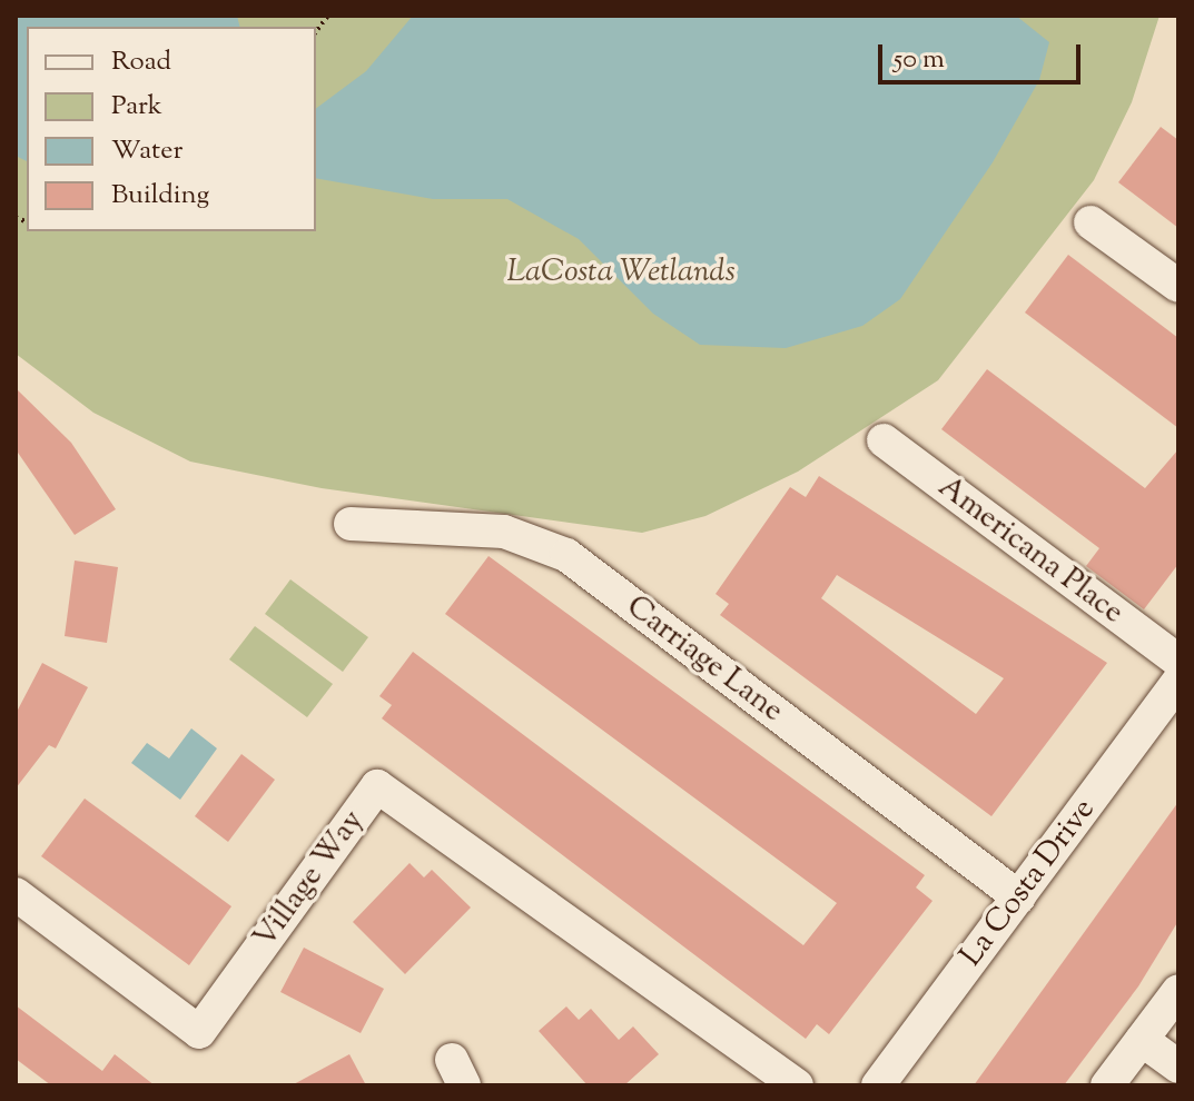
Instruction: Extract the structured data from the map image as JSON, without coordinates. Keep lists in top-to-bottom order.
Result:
{
  "streets": {
    "street": [
      "Americana Place",
      "Carriage Lane",
      "Village Way",
      "La Costa Drive"
    ]
  },
  "crossings": [
    ["Carriage Lane", "La Costa Drive"]
  ],
  "parks": ["LaCosta Wetlands"],
  "legend": [
    "Road",
    "Park",
    "Water",
    "Building"
  ],
  "scale_bar": "50 m"
}
